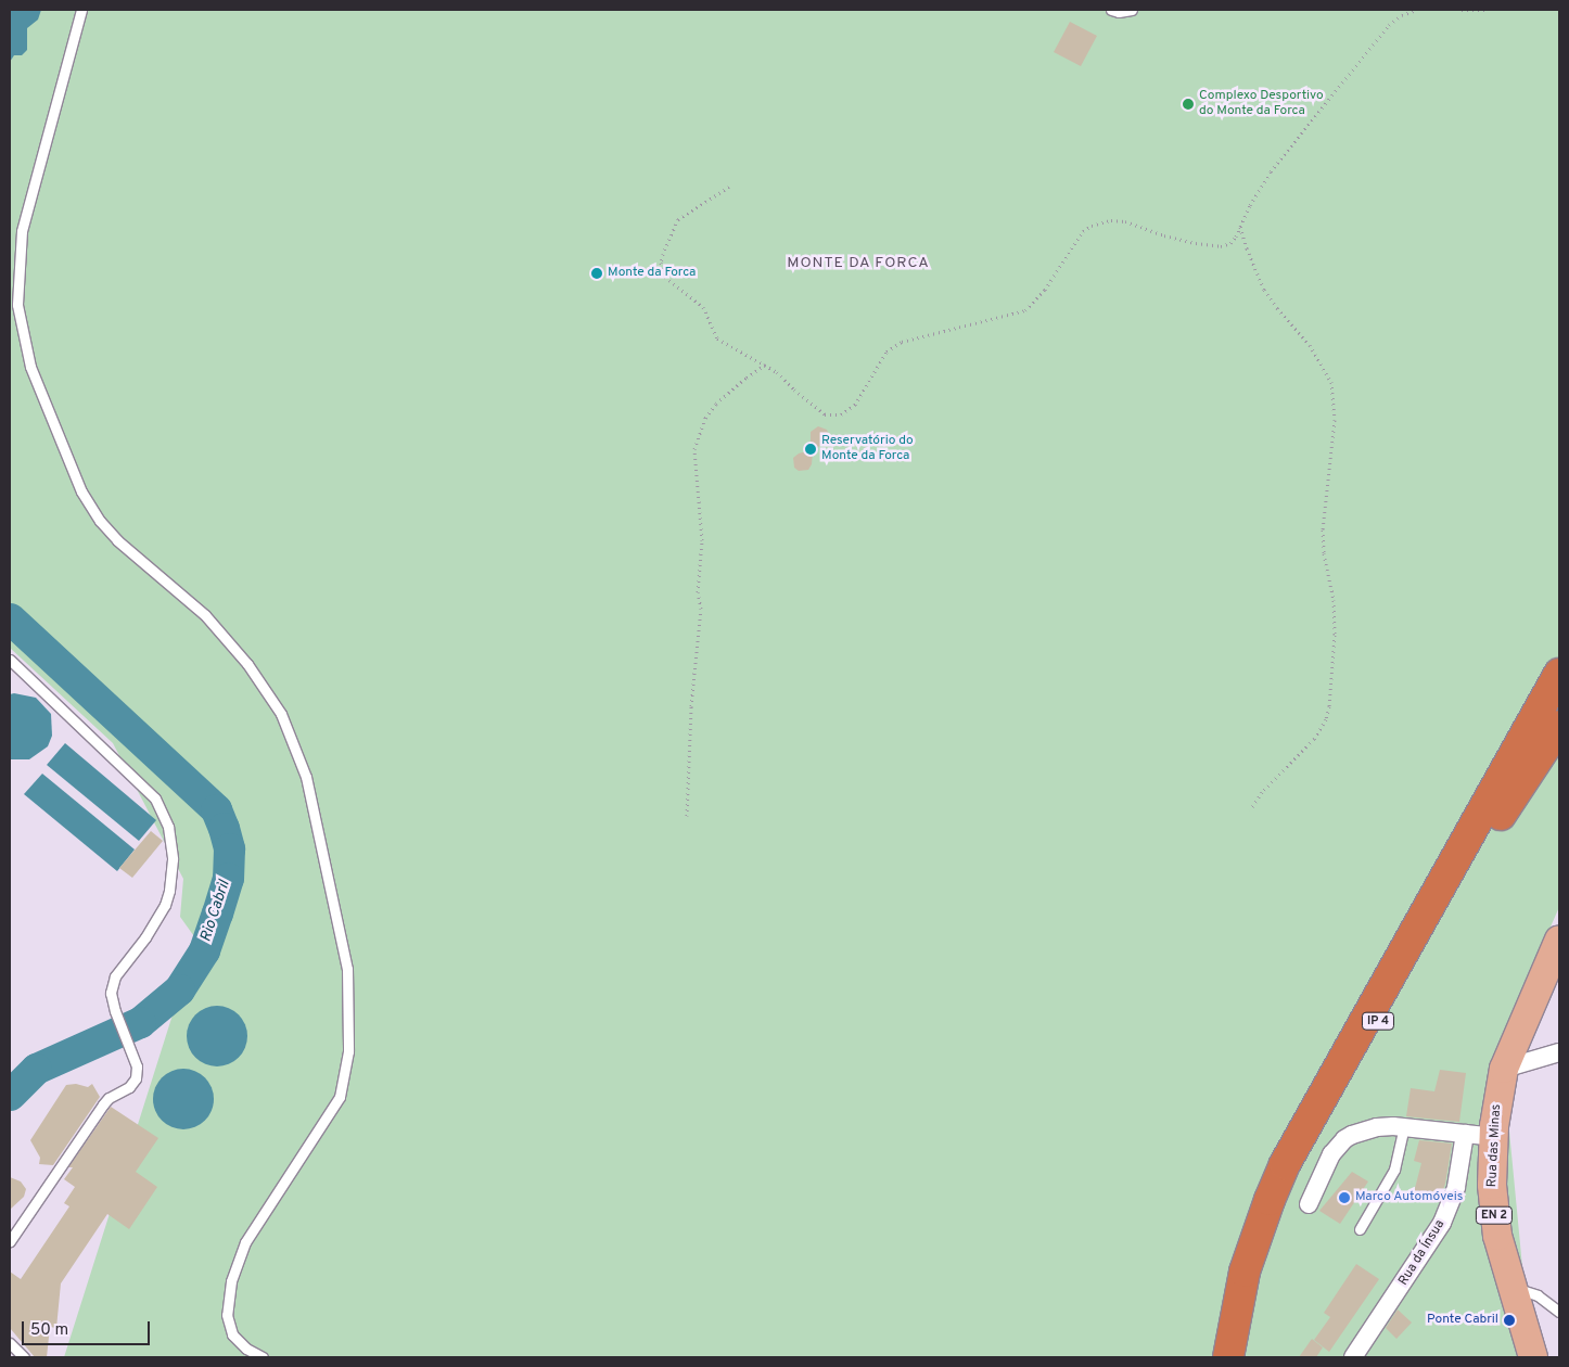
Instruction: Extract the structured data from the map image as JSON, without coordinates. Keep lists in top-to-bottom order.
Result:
{
  "streets": {
    "highway": ["IP 4"],
    "main road": ["Rua das Minas", "EN 2"],
    "street": ["Rua da Ínsua"]
  },
  "districts": ["MONTE DA FORCA"],
  "water": ["Rio Cabril"],
  "places": [
    "Complexo Desportivo do Monte da Forca",
    "Monte da Forca",
    "Reservatório do Monte da Forca",
    "Marco Automóveis",
    "Ponte Cabril"
  ],
  "scale_bar": "50 m"
}
